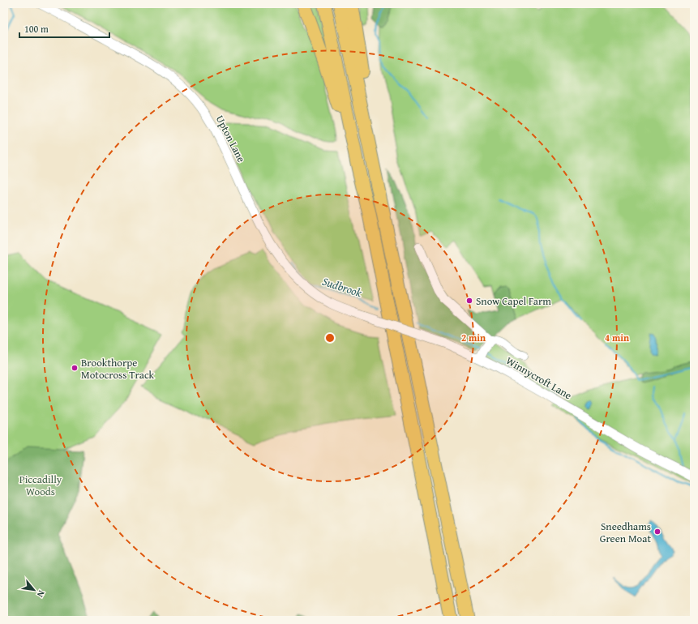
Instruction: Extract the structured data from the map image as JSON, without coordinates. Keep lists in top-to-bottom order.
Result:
{
  "streets": {
    "street": ["Upton Lane", "Winnycroft Lane"]
  },
  "crossings": [
    ["Upton Lane", "Winnycroft Lane"]
  ],
  "water": ["Sudbrook"],
  "parks": ["Piccadilly Woods"],
  "places": ["Snow Capel Farm", "Brookthorpe Motocross Track", "Sneedhams Green Moat"],
  "scale_bar": "100 m",
  "north": "bottom right",
  "rings": ["2 min", "4 min"]
}
